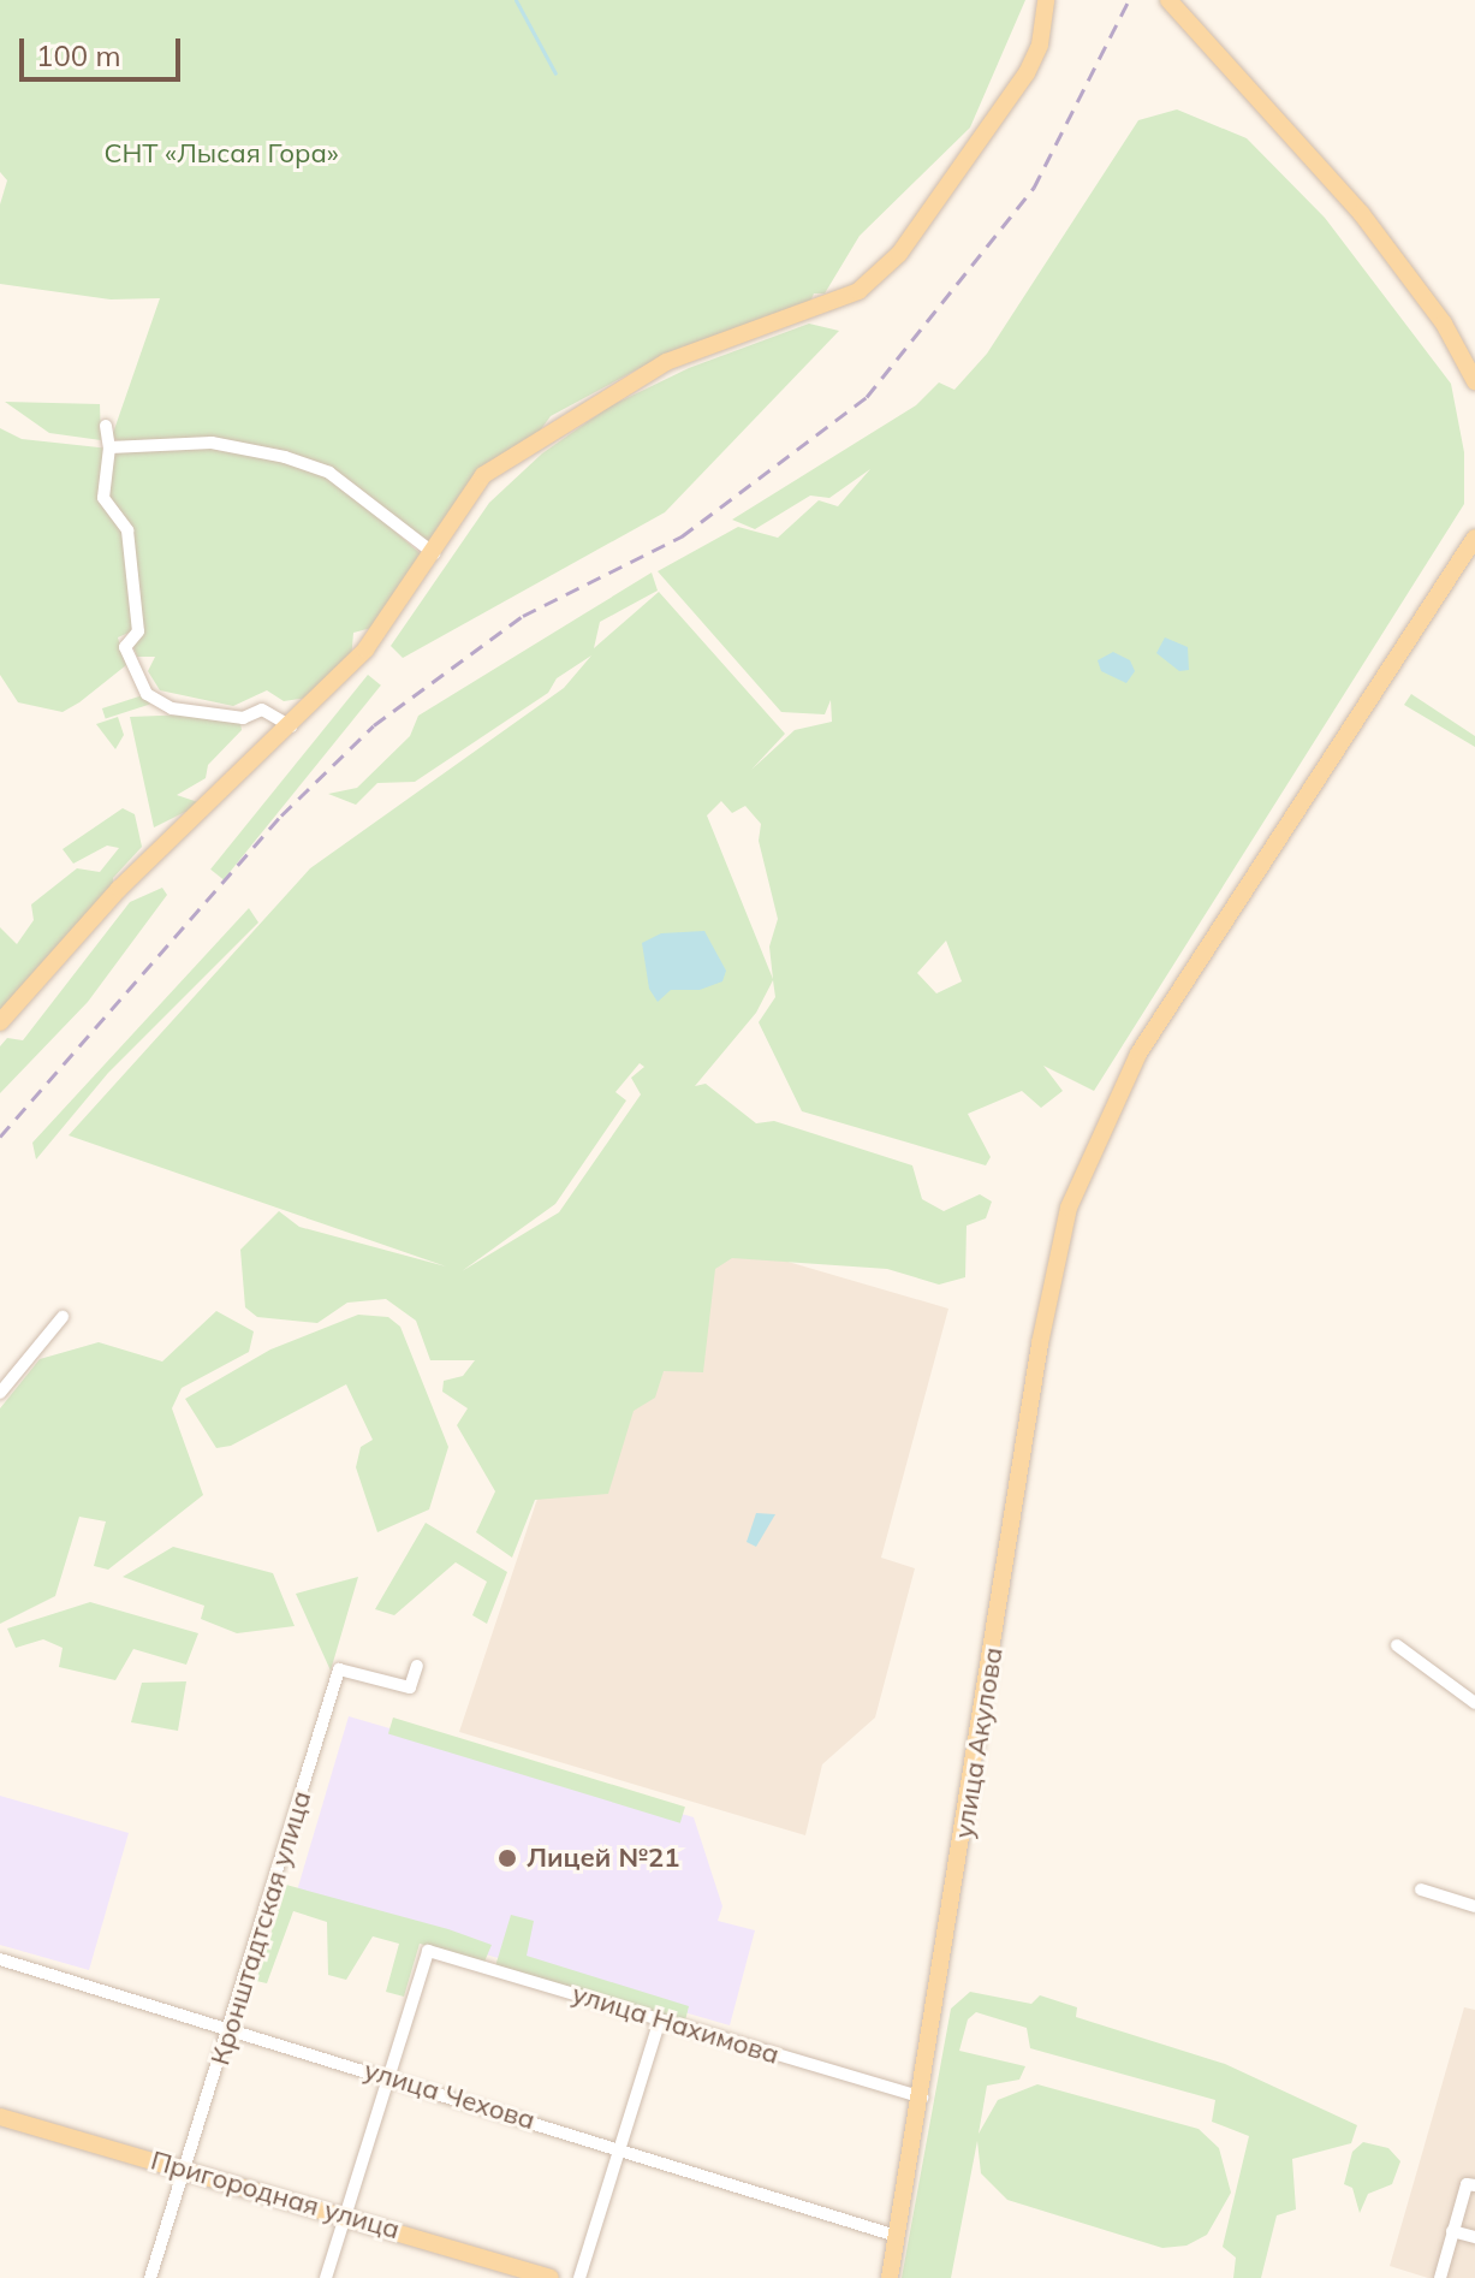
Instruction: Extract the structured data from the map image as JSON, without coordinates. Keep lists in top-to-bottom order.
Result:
{
  "streets": {
    "main road": ["улица Акулова", "Пригородная улица"],
    "street": ["Кронштадтская улица", "улица Нахимова", "улица Чехова"]
  },
  "crossings": [
    ["улица Акулова", "улица Нахимова"],
    ["улица Акулова", "улица Чехова"],
    ["Кронштадтская улица", "улица Чехова"],
    ["Кронштадтская улица", "Пригородная улица"],
    ["улица Нахимова", "улица Чехова"]
  ],
  "parks": ["СНТ «Лысая Гора»"],
  "places": ["Лицей №21"],
  "scale_bar": "100 m"
}
